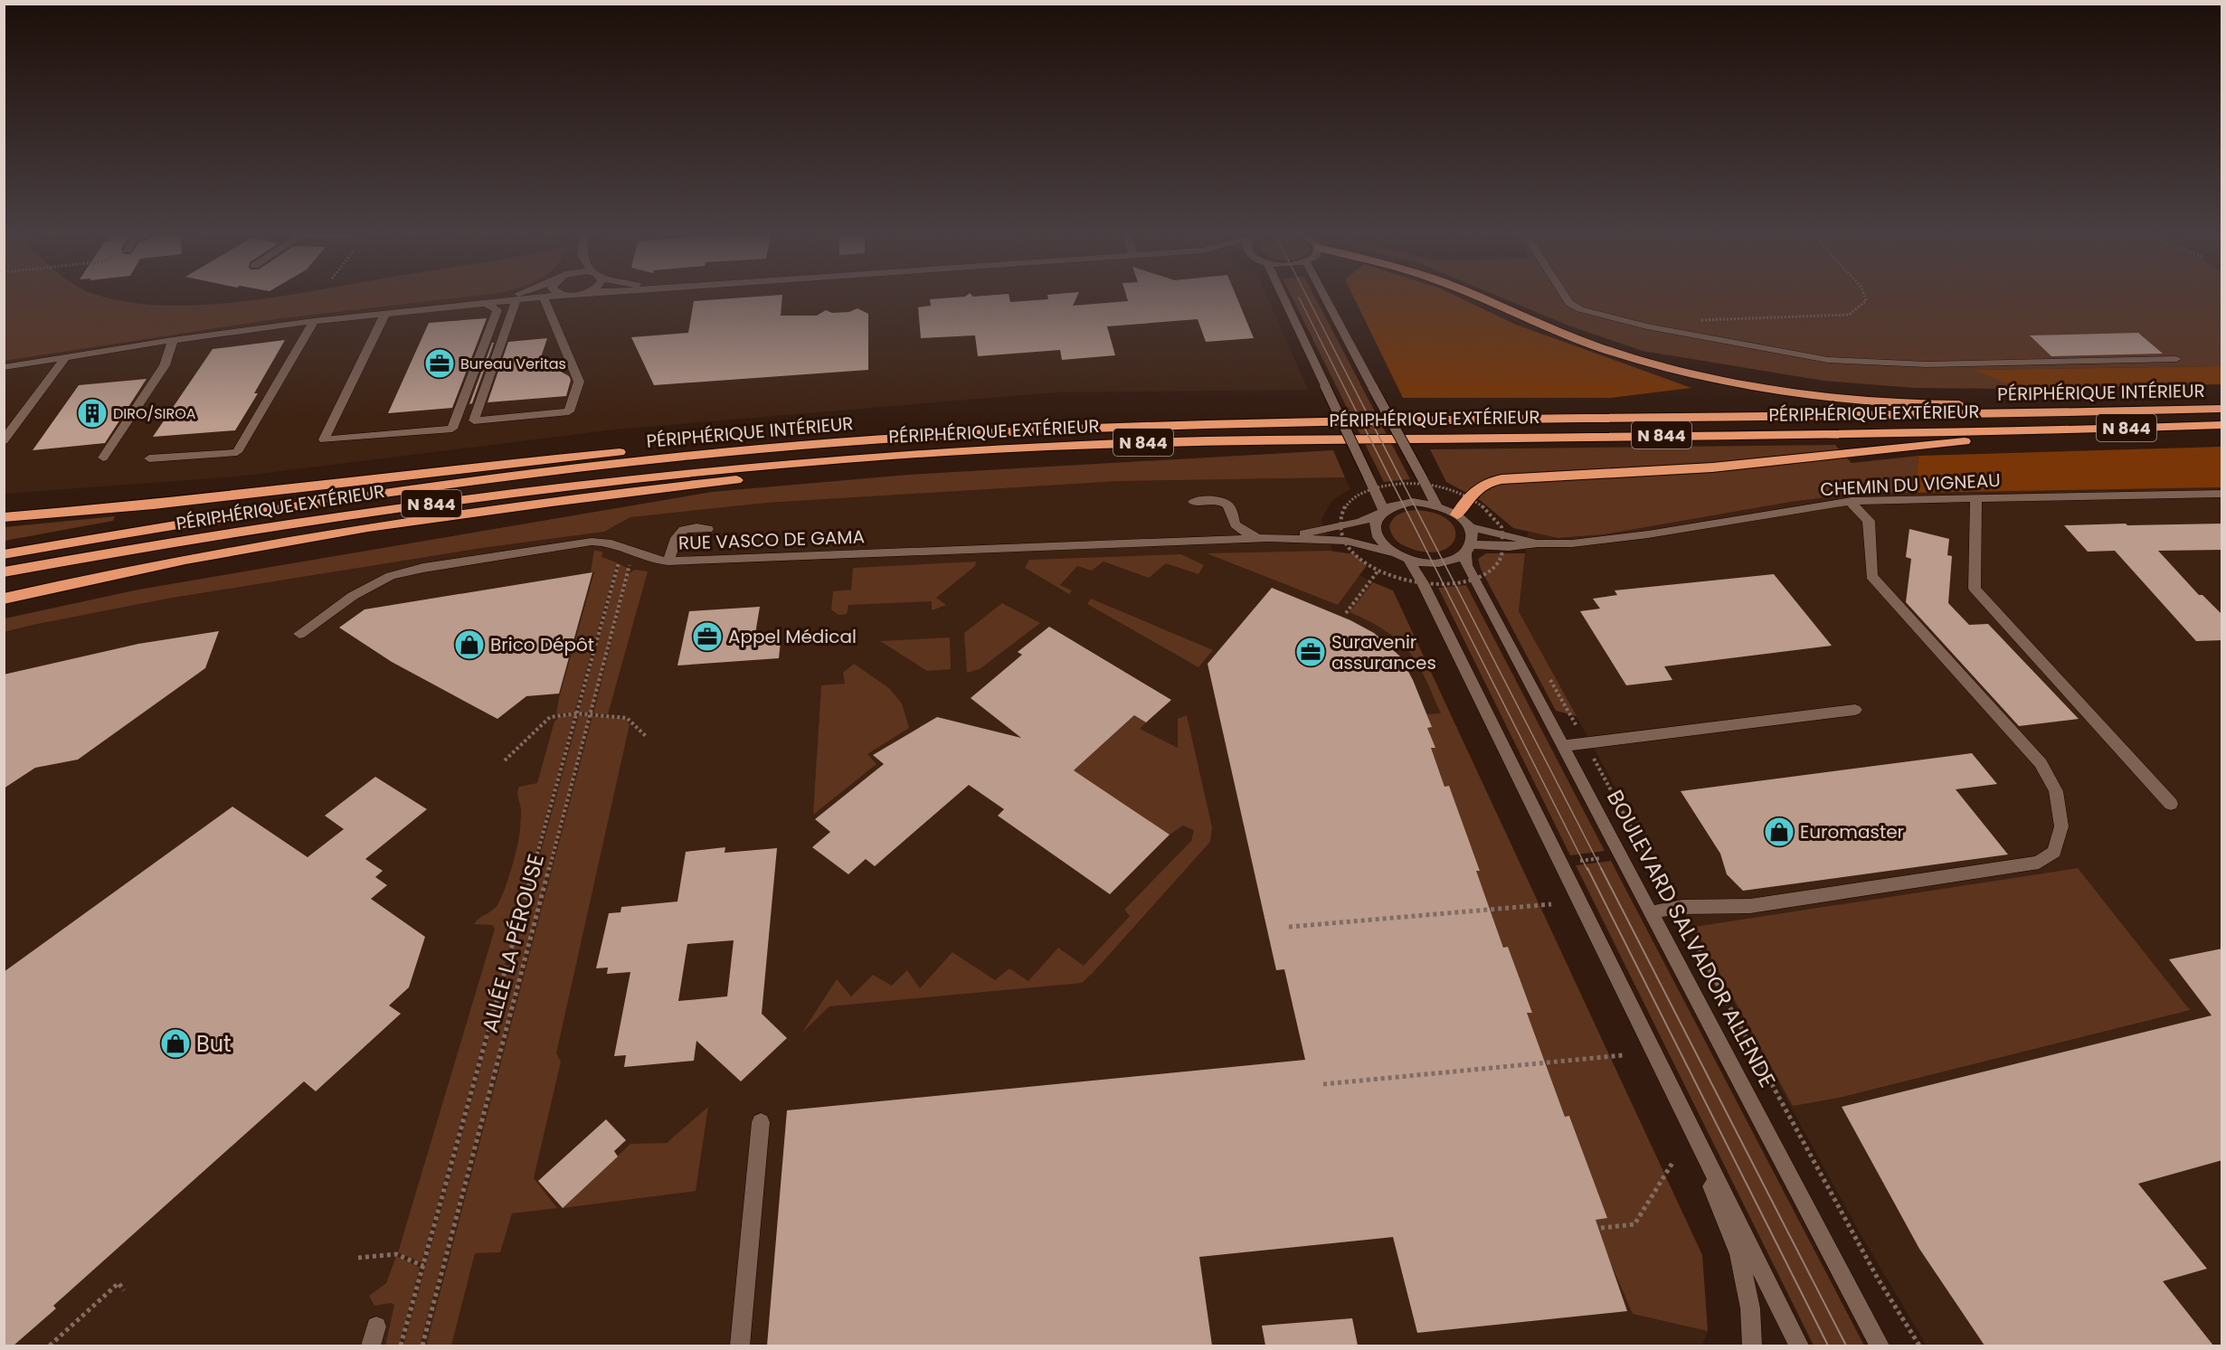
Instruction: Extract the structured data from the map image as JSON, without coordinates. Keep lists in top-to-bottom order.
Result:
{
  "streets": {
    "highway": ["PÉRIPHÉRIQUE INTÉRIEUR", "PÉRIPHÉRIQUE EXTÉRIEUR", "N 844"],
    "street": ["CHEMIN DU VIGNEAU", "RUE VASCO DE GAMA", "BOULEVARD SALVADOR ALLENDE"],
    "path": ["ALLÉE LA PÉROUSE"]
  },
  "crossings": [
    ["CHEMIN DU VIGNEAU", "RUE VASCO DE GAMA"],
    ["CHEMIN DU VIGNEAU", "BOULEVARD SALVADOR ALLENDE"],
    ["RUE VASCO DE GAMA", "BOULEVARD SALVADOR ALLENDE"],
    ["RUE VASCO DE GAMA", "ALLÉE LA PÉROUSE"]
  ],
  "places": {
    "office": ["Bureau Veritas", "Appel Médical", "Suravenir assurances"],
    "building": ["DIRO/SIROA"],
    "shop": ["Brico Dépôt", "Euromaster", "But"]
  }
}
